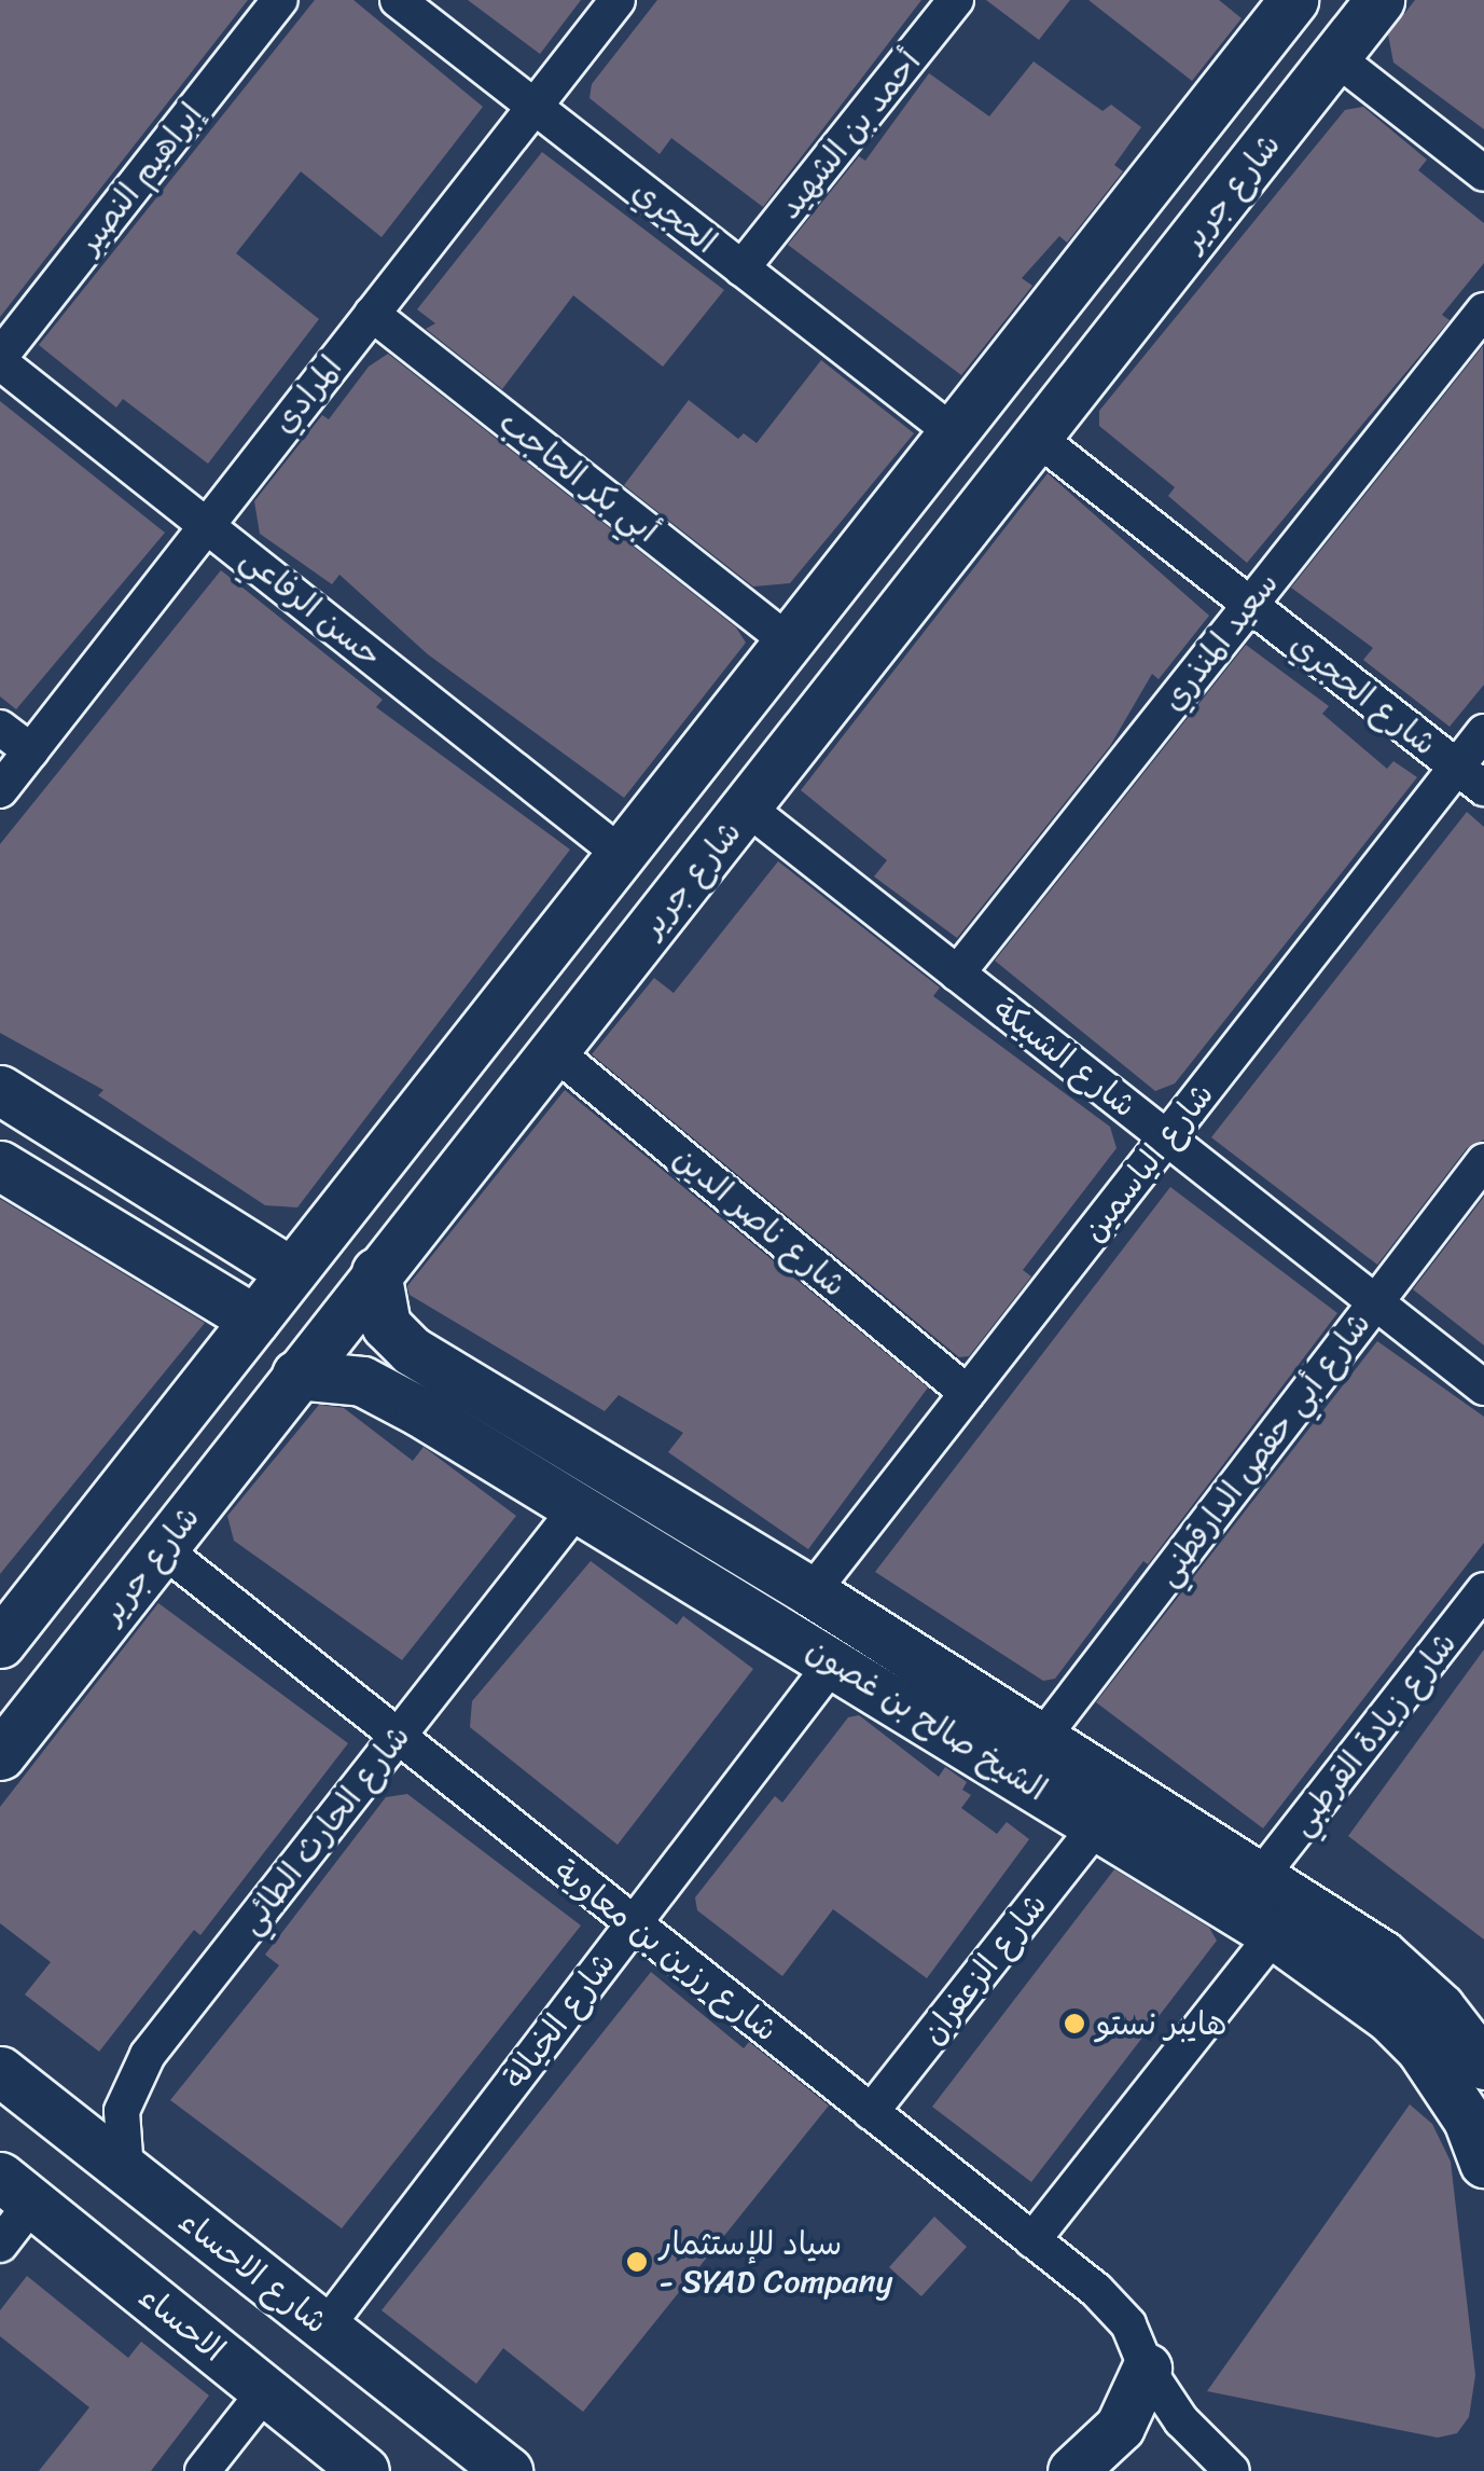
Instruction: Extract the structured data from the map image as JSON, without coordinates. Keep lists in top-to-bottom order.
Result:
{
  "streets": {
    "main road": [
      "شارع جرير",
      "الشيخ صالح بن غصون",
      "شارع الاحساء",
      "الاحساء"
    ],
    "street": [
      "أحمد بن الشهيد",
      "إبراهيم النصير",
      "الحجري",
      "المرادي",
      "أبي بكر الحاجب",
      "حسن الرفاعي",
      "سعيد المنذري",
      "شارع الحجري",
      "شارع الشبيكة",
      "شارع الياسمين",
      "شارع ناصر الدين",
      "شارع أبي حفص الدارقطني",
      "شارع زيادة القرطبي",
      "شارع الحارث الطائي",
      "شارع رزين بن معاوية",
      "شارع الزعفران",
      "شارع الخيالة"
    ]
  },
  "crossings": [
    ["أحمد بن الشهيد", "الحجري"],
    ["إبراهيم النصير", "حسن الرفاعي"],
    ["شارع جرير", "شارع الحجري"],
    ["شارع جرير", "شارع الشبيكة"],
    ["شارع جرير", "شارع ناصر الدين"],
    ["شارع جرير", "الشيخ صالح بن غصون"],
    ["شارع جرير", "شارع رزين بن معاوية"],
    ["الحجري", "المرادي"],
    ["المرادي", "أبي بكر الحاجب"],
    ["المرادي", "حسن الرفاعي"],
    ["سعيد المنذري", "شارع الحجري"],
    ["سعيد المنذري", "شارع الشبيكة"],
    ["شارع الحجري", "شارع الياسمين"],
    ["شارع الشبيكة", "شارع الياسمين"],
    ["شارع الشبيكة", "شارع أبي حفص الدارقطني"],
    ["شارع الياسمين", "شارع ناصر الدين"],
    ["شارع الياسمين", "الشيخ صالح بن غصون"],
    ["شارع أبي حفص الدارقطني", "الشيخ صالح بن غصون"],
    ["الشيخ صالح بن غصون", "شارع زيادة القرطبي"],
    ["الشيخ صالح بن غصون", "شارع الحارث الطائي"],
    ["الشيخ صالح بن غصون", "شارع الزعفران"],
    ["الشيخ صالح بن غصون", "شارع الخيالة"],
    ["شارع الحارث الطائي", "شارع رزين بن معاوية"],
    ["شارع الحارث الطائي", "شارع الاحساء"],
    ["شارع رزين بن معاوية", "شارع الزعفران"],
    ["شارع رزين بن معاوية", "شارع الخيالة"],
    ["شارع الخيالة", "شارع الاحساء"]
  ],
  "places": ["هايبر نستو", "سياد للإستثمار - SYAD Company"]
}
